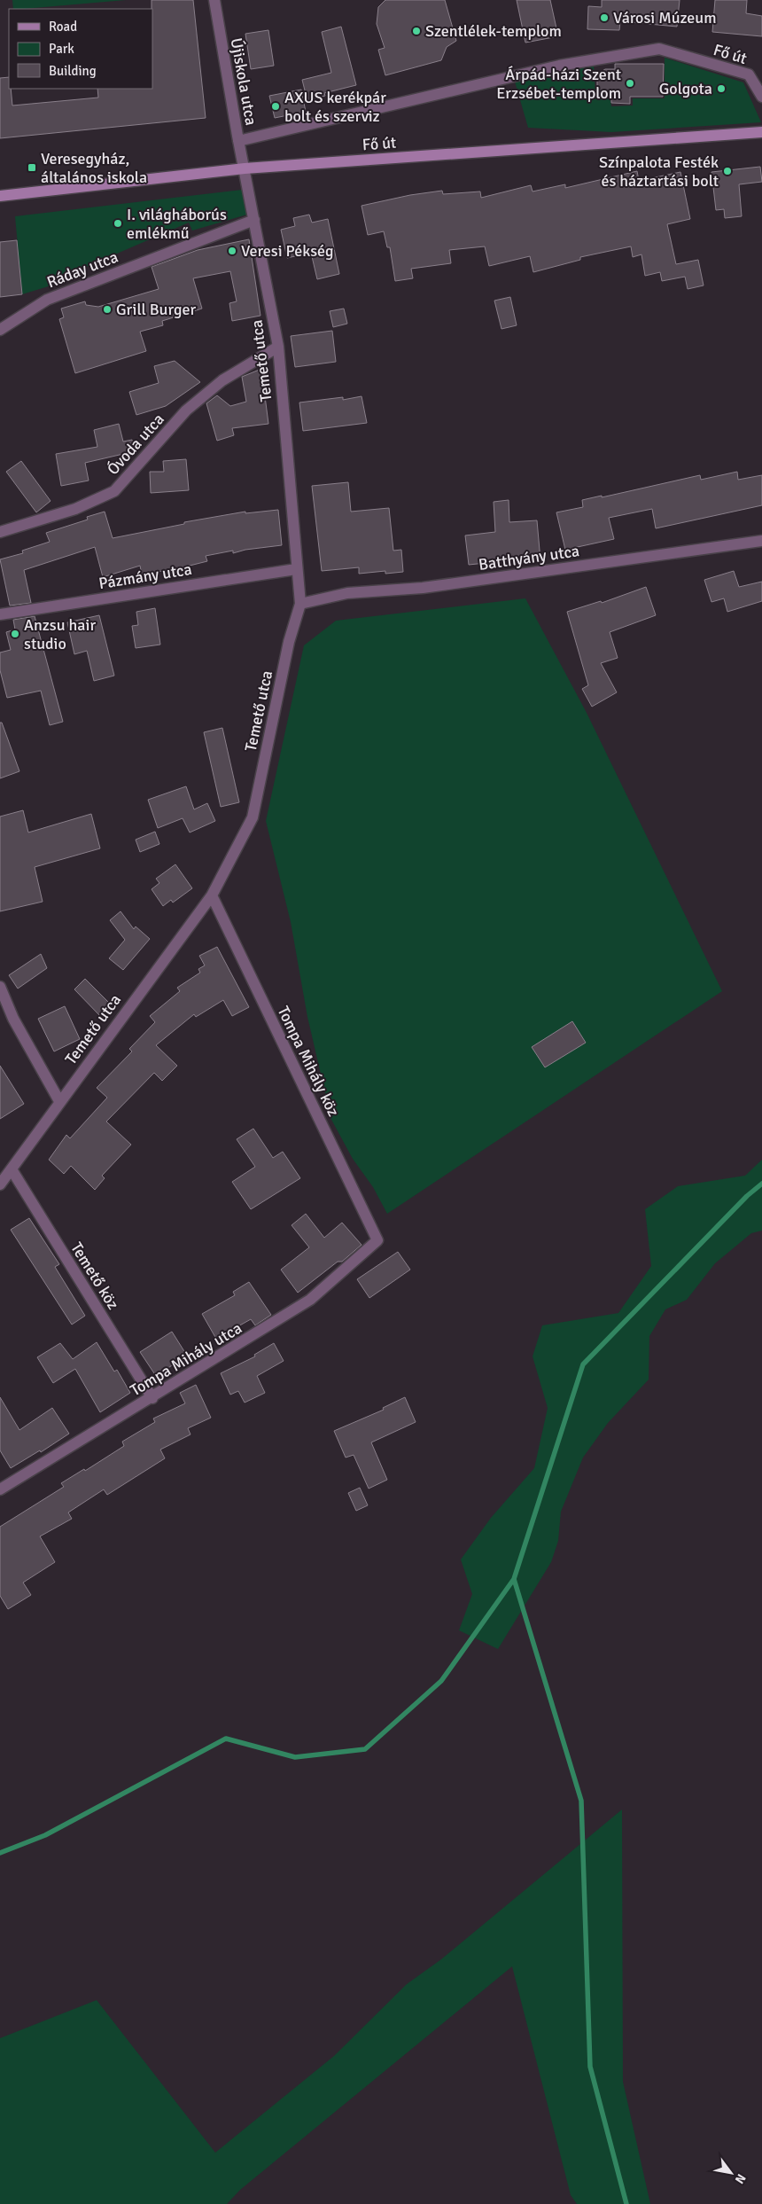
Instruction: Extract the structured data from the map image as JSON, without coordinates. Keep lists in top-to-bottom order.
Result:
{
  "streets": {
    "main road": ["Fő út"],
    "street": [
      "Újiskola utca",
      "Ráday utca",
      "Temető utca",
      "Óvoda utca",
      "Batthyány utca",
      "Pázmány utca",
      "Tompa Mihály köz",
      "Temető köz",
      "Tompa Mihály utca"
    ]
  },
  "crossings": [
    ["Fő út", "Újiskola utca"],
    ["Fő út", "Temető utca"],
    ["Újiskola utca", "Temető utca"],
    ["Ráday utca", "Temető utca"],
    ["Temető utca", "Óvoda utca"],
    ["Temető utca", "Batthyány utca"],
    ["Temető utca", "Pázmány utca"],
    ["Temető utca", "Tompa Mihály köz"],
    ["Temető utca", "Temető köz"],
    ["Tompa Mihály köz", "Tompa Mihály utca"],
    ["Temető köz", "Tompa Mihály utca"]
  ],
  "places": {
    "other": [
      "Városi Múzeum",
      "Szentlélek-templom",
      "Árpád-házi Szent Erzsébet-templom",
      "Golgota",
      "AXUS kerékpár bolt és szerviz",
      "Színpalota Festék és háztartási bolt",
      "I. világháborús emlékmű",
      "Veresi Pékség",
      "Grill Burger",
      "Anzsu hair studio"
    ],
    "transit": ["Veresegyház, általános iskola"]
  },
  "legend": ["Road", "Park", "Building"],
  "north": "bottom right"
}
